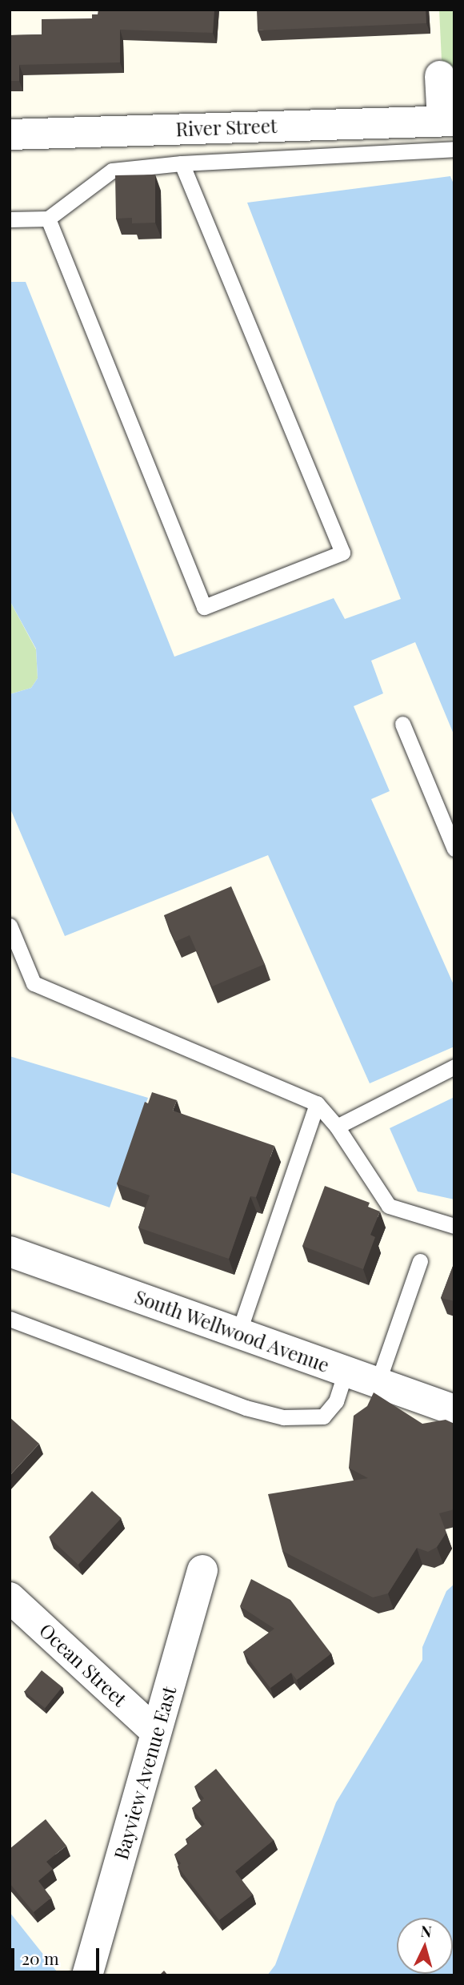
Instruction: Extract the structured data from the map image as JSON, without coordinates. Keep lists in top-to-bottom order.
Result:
{
  "streets": {
    "street": [
      "River Street",
      "South Wellwood Avenue",
      "Ocean Street",
      "Bayview Avenue East"
    ]
  },
  "crossings": [
    ["Ocean Street", "Bayview Avenue East"]
  ],
  "scale_bar": "20 m",
  "north": "top"
}
